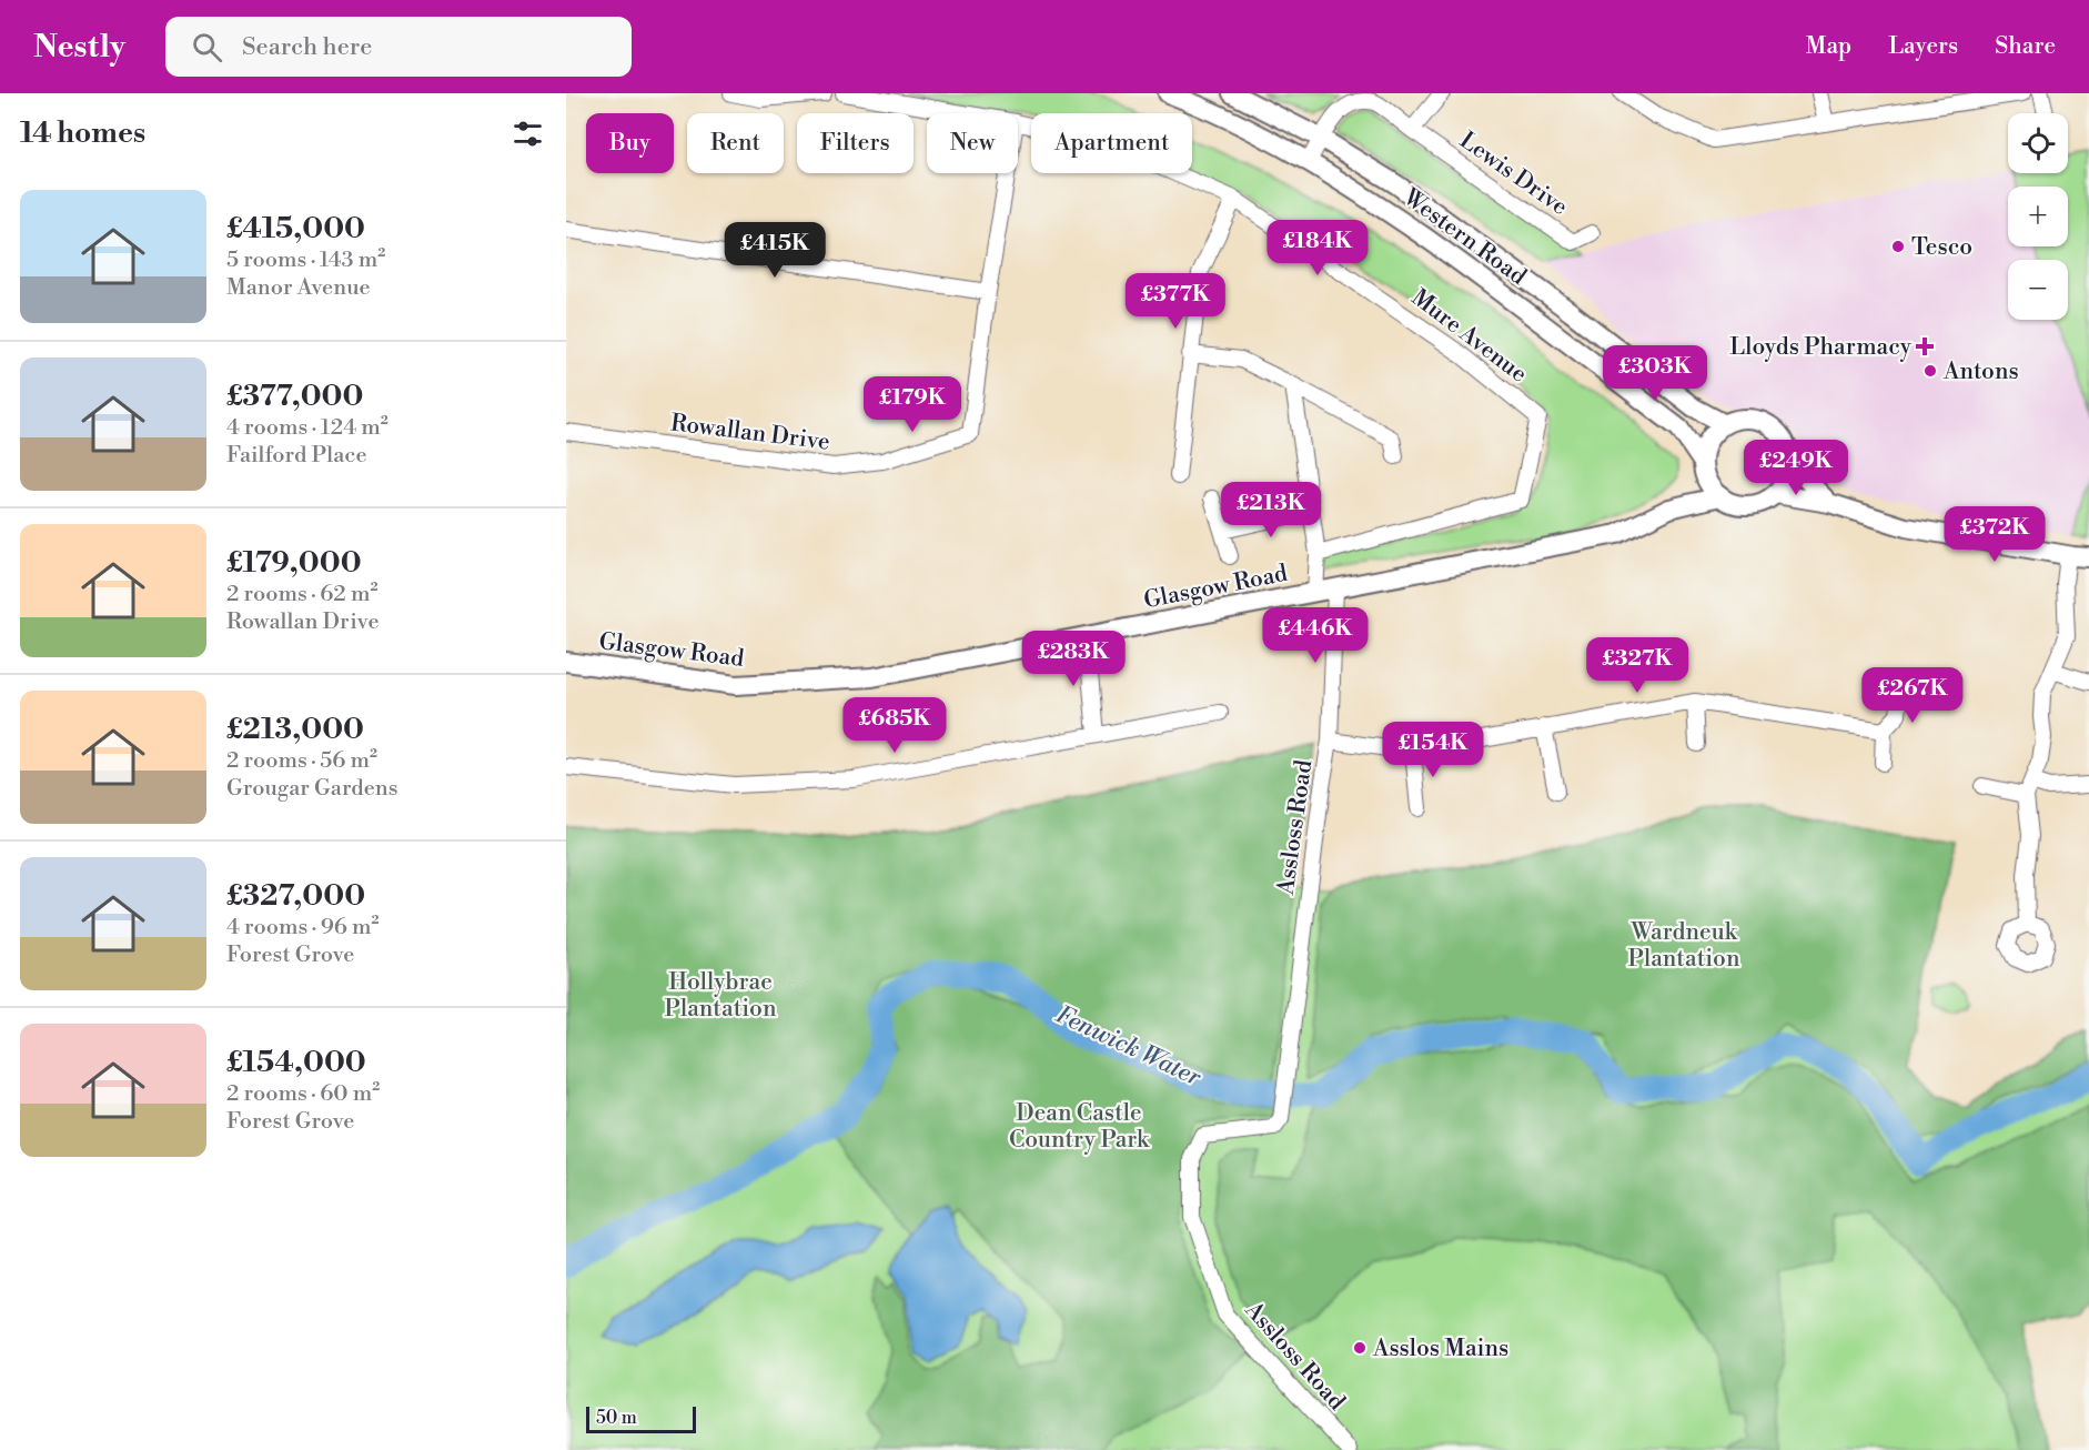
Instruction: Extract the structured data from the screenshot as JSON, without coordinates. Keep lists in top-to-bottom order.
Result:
{
  "streets": {
    "main road": ["Western Road", "Glasgow Road"],
    "street": [
      "Lewis Drive",
      "Mure Avenue",
      "Rowallan Drive",
      "Assloss Road"
    ]
  },
  "crossings": [
    ["Western Road", "Glasgow Road"],
    ["Glasgow Road", "Assloss Road"]
  ],
  "water": ["Fenwick Water"],
  "parks": ["Wardneuk Plantation", "Hollybrae Plantation", "Dean Castle Country Park"],
  "places": {
    "other": ["Tesco", "Antons", "Asslos Mains"],
    "health": ["Lloyds Pharmacy"]
  },
  "scale_bar": "50 m",
  "page": {
    "header": "Nestly",
    "search": "Search here",
    "nav": ["Map", "Layers", "Share"],
    "heading": "14 homes",
    "map_buttons": ["+", "−"],
    "chip": [
      "Buy",
      "Rent",
      "Filters",
      "New",
      "Apartment"
    ],
    "list": [
      {
        "name": "£415,000",
        "note": "5 rooms · 143 m² · Manor Avenue"
      },
      {
        "name": "£377,000",
        "note": "4 rooms · 124 m² · Failford Place"
      },
      {
        "name": "£179,000",
        "note": "2 rooms · 62 m² · Rowallan Drive"
      },
      {
        "name": "£213,000",
        "note": "2 rooms · 56 m² · Grougar Gardens"
      },
      {
        "name": "£327,000",
        "note": "4 rooms · 96 m² · Forest Grove"
      },
      {
        "name": "£154,000",
        "note": "2 rooms · 60 m² · Forest Grove"
      }
    ],
    "price": [
      "£184K",
      "£415K",
      "£377K",
      "£303K",
      "£179K",
      "£249K",
      "£213K",
      "£372K",
      "£446K",
      "£283K",
      "£327K",
      "£267K",
      "£685K",
      "£154K"
    ],
    "scale": "50 m"
  }
}
